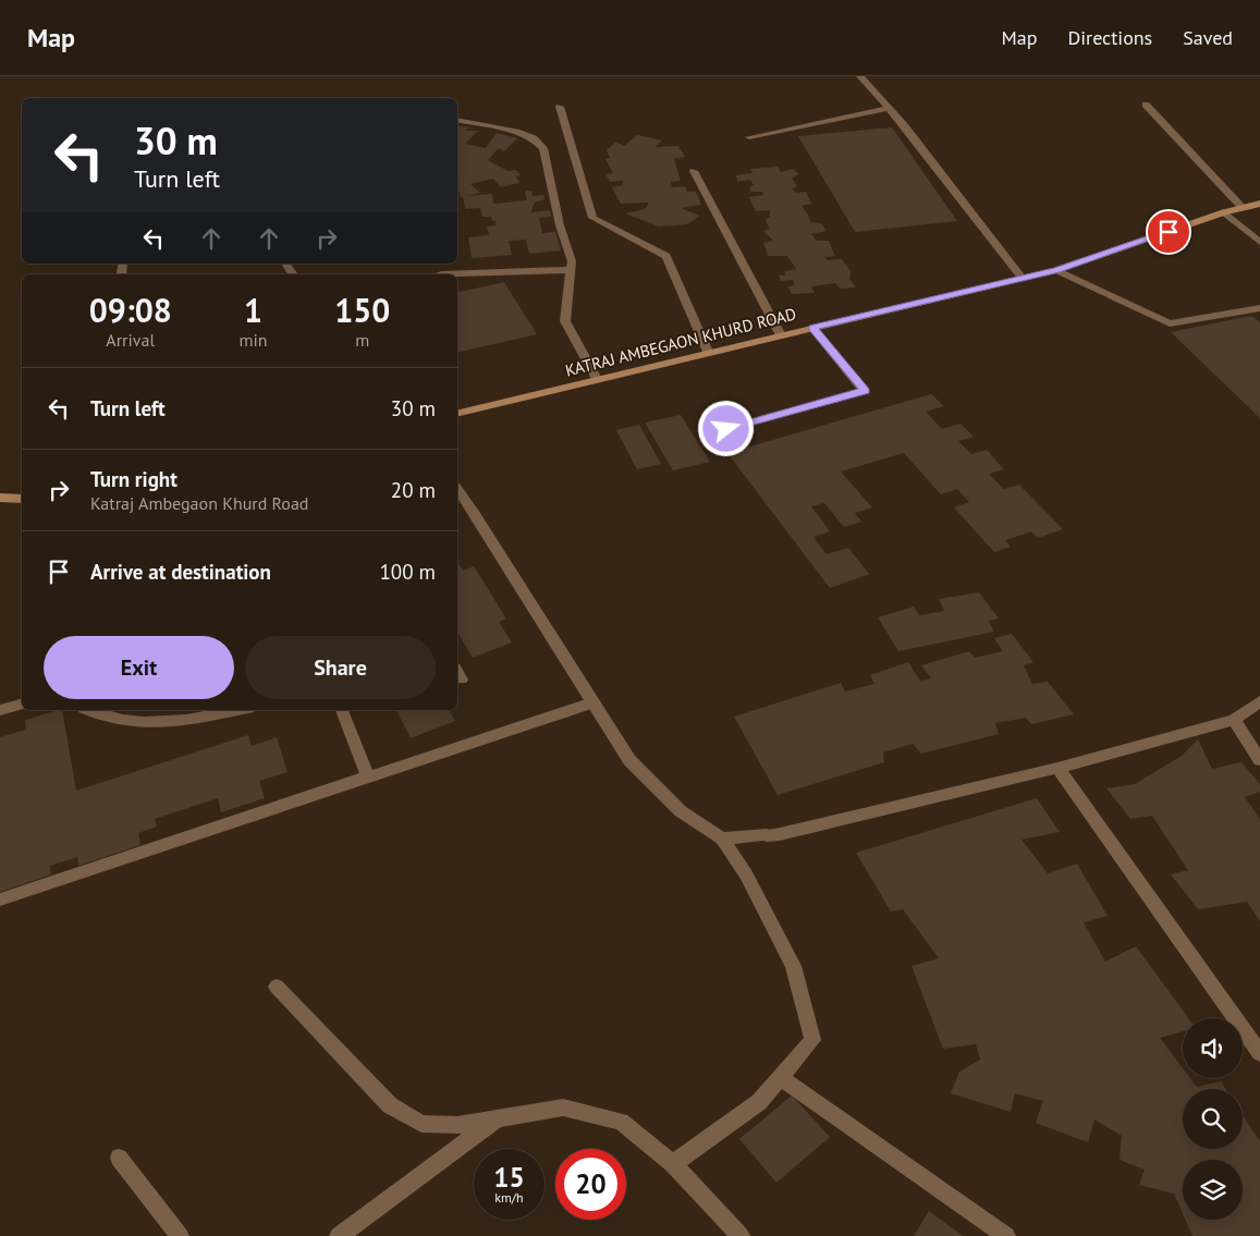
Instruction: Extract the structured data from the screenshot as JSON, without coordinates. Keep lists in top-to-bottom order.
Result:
{
  "streets": {
    "street": ["KATRAJ AMBEGAON KHURD ROAD"]
  },
  "page": {
    "header": "Map",
    "nav": ["Map", "Directions", "Saved"],
    "turn": ["30 m", "Turn left"],
    "eta": [
      "09:08",
      "Arrival",
      "1",
      "min",
      "150",
      "m"
    ],
    "list": [
      {
        "name": "Turn left",
        "value": "30 m"
      },
      {
        "name": "Turn right",
        "note": "Katraj Ambegaon Khurd Road",
        "value": "20 m"
      },
      {
        "name": "Arrive at destination",
        "value": "100 m"
      }
    ],
    "buttons": ["Exit", "Share"],
    "speed": "15 km/h",
    "limit": "20"
  }
}
